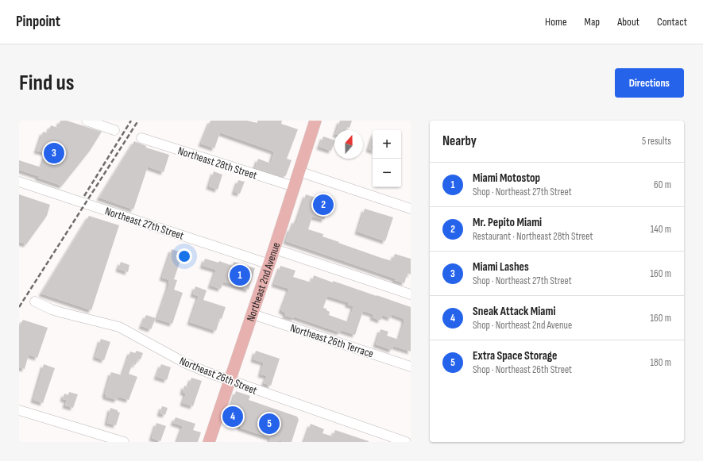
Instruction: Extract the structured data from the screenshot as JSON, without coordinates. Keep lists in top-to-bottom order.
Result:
{
  "streets": {
    "main road": ["Northeast 2nd Avenue"],
    "street": [
      "Northeast 28th Street",
      "Northeast 27th Street",
      "Northeast 26th Terrace",
      "Northeast 26th Street"
    ]
  },
  "crossings": [
    ["Northeast 28th Street", "Northeast 2nd Avenue"],
    ["Northeast 27th Street", "Northeast 2nd Avenue"],
    ["Northeast 2nd Avenue", "Northeast 26th Terrace"],
    ["Northeast 2nd Avenue", "Northeast 26th Street"]
  ],
  "north": "top",
  "page": {
    "header": "Pinpoint",
    "nav": [
      "Home",
      "Map",
      "About",
      "Contact"
    ],
    "buttons": "Directions",
    "title": "Find us",
    "heading": ["Nearby", "5 results"],
    "map_buttons": ["+", "−"],
    "pins": [
      "3",
      "2",
      "1",
      "4",
      "5"
    ],
    "list": [
      {
        "mark": "1",
        "name": "Miami Motostop",
        "note": "Shop · Northeast 27th Street",
        "value": "60 m"
      },
      {
        "mark": "2",
        "name": "Mr. Pepito Miami",
        "note": "Restaurant · Northeast 28th Street",
        "value": "140 m"
      },
      {
        "mark": "3",
        "name": "Miami Lashes",
        "note": "Shop · Northeast 27th Street",
        "value": "160 m"
      },
      {
        "mark": "4",
        "name": "Sneak Attack Miami",
        "note": "Shop · Northeast 2nd Avenue",
        "value": "160 m"
      },
      {
        "mark": "5",
        "name": "Extra Space Storage",
        "note": "Shop · Northeast 26th Street",
        "value": "180 m"
      }
    ]
  }
}
